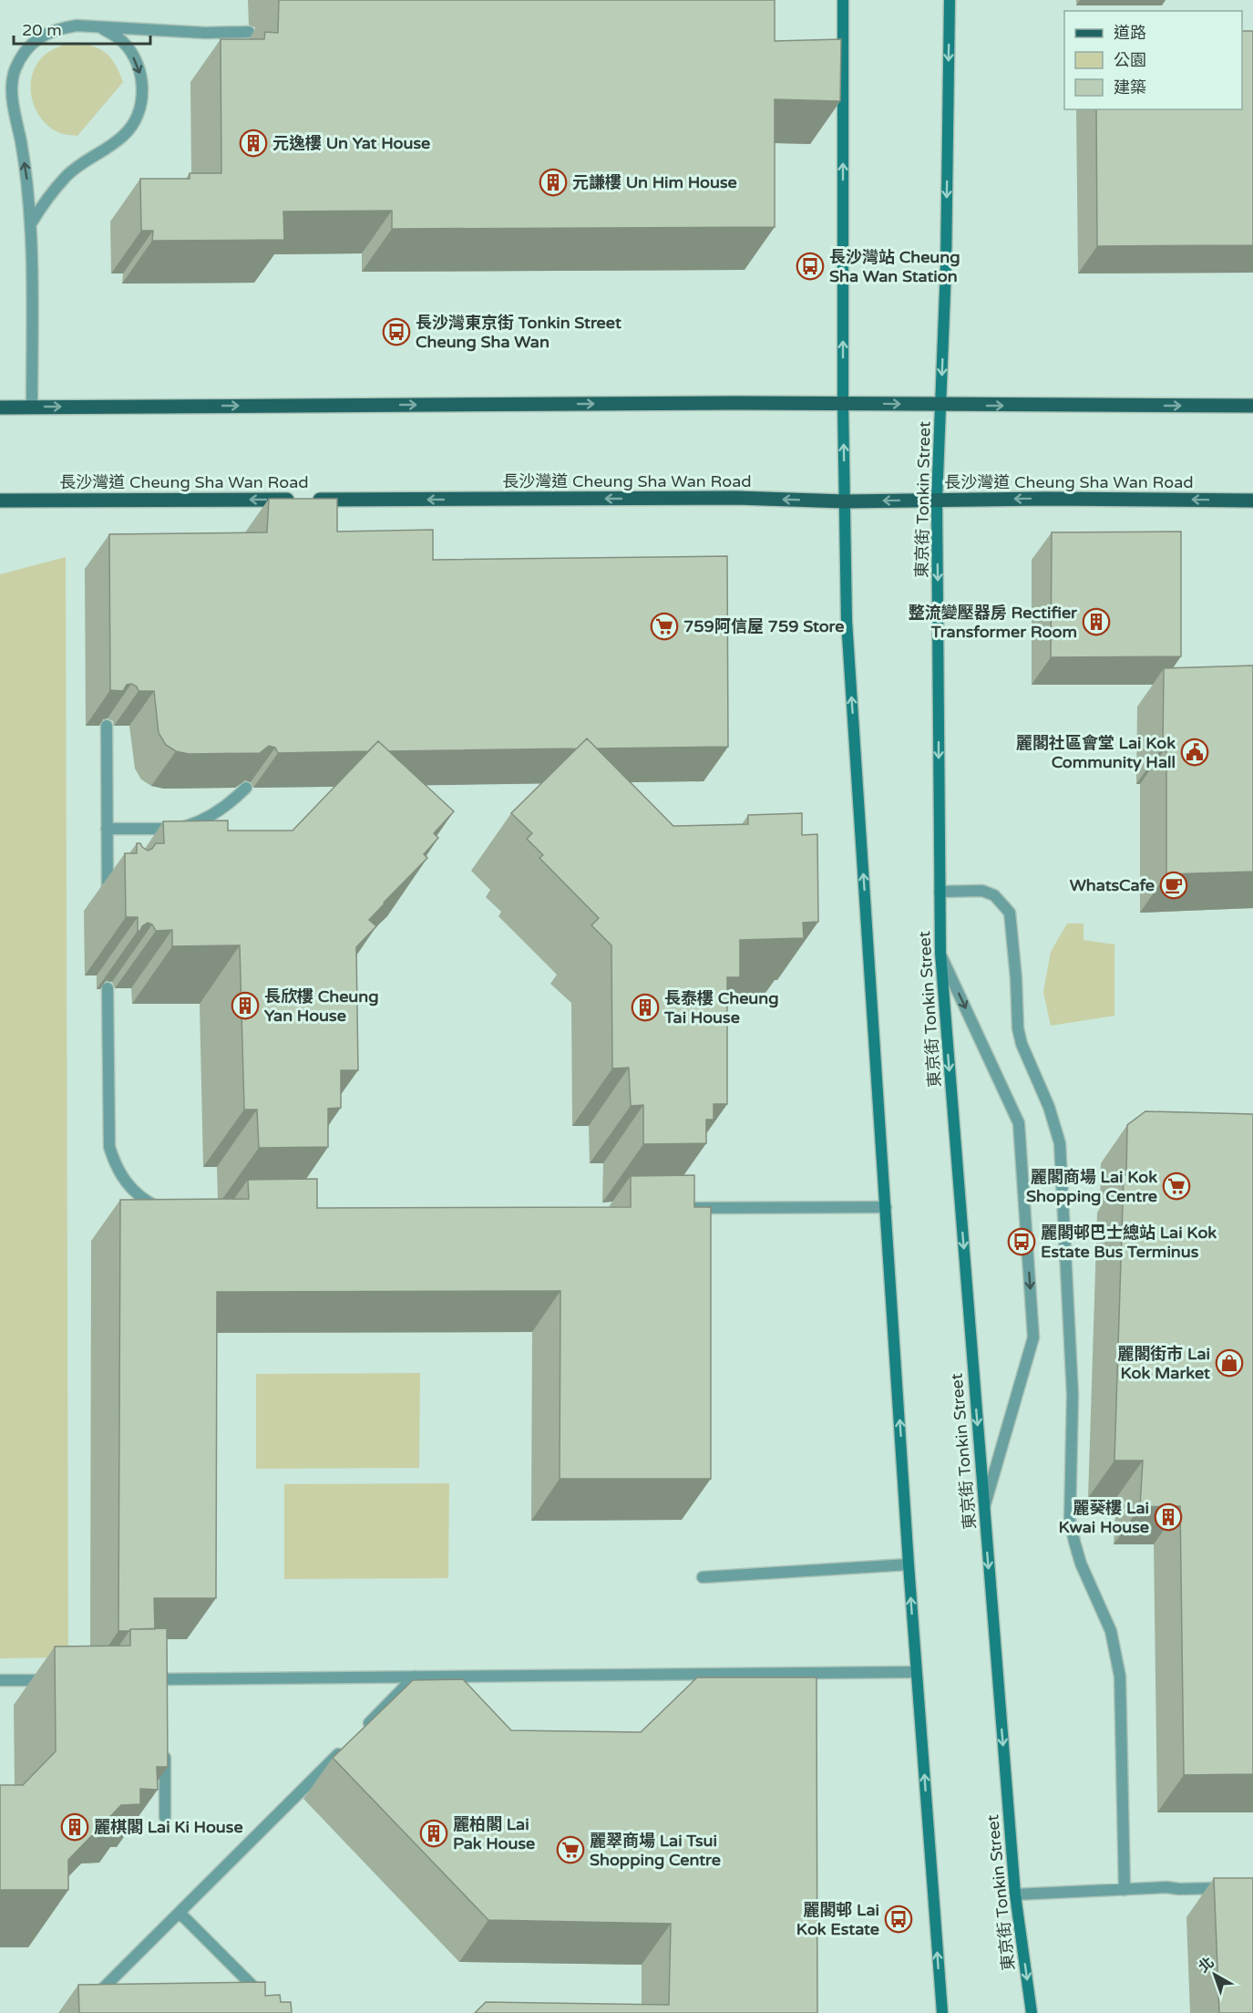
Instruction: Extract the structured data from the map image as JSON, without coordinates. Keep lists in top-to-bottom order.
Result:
{
  "streets": {
    "main road": ["長沙灣道 Cheung Sha Wan Road", "東京街 Tonkin Street"]
  },
  "crossings": [
    ["長沙灣道 Cheung Sha Wan Road", "東京街 Tonkin Street"]
  ],
  "places": {
    "building": [
      "元逸樓 Un Yat House",
      "元謙樓 Un Him House",
      "整流變壓器房 Rectifier Transformer Room",
      "長欣樓 Cheung Yan House",
      "長泰樓 Cheung Tai House",
      "麗葵樓 Lai Kwai House",
      "麗棋閣 Lai Ki House",
      "麗柏閣 Lai Pak House"
    ],
    "bus stop": [
      "長沙灣站 Cheung Sha Wan Station",
      "長沙灣東京街 Tonkin Street Cheung Sha Wan",
      "麗閣邨巴士總站 Lai Kok Estate Bus Terminus",
      "麗閣邨 Lai Kok Estate"
    ],
    "supermarket": ["759阿信屋 759 Store", "麗閣商場 Lai Kok Shopping Centre", "麗翠商場 Lai Tsui Shopping Centre"],
    "public building": ["麗閣社區會堂 Lai Kok Community Hall"],
    "cafe": ["WhatsCafe"],
    "shop": ["麗閣街市 Lai Kok Market"]
  },
  "legend": ["道路", "公園", "建築"],
  "scale_bar": "20 m",
  "north": "top left"
}
